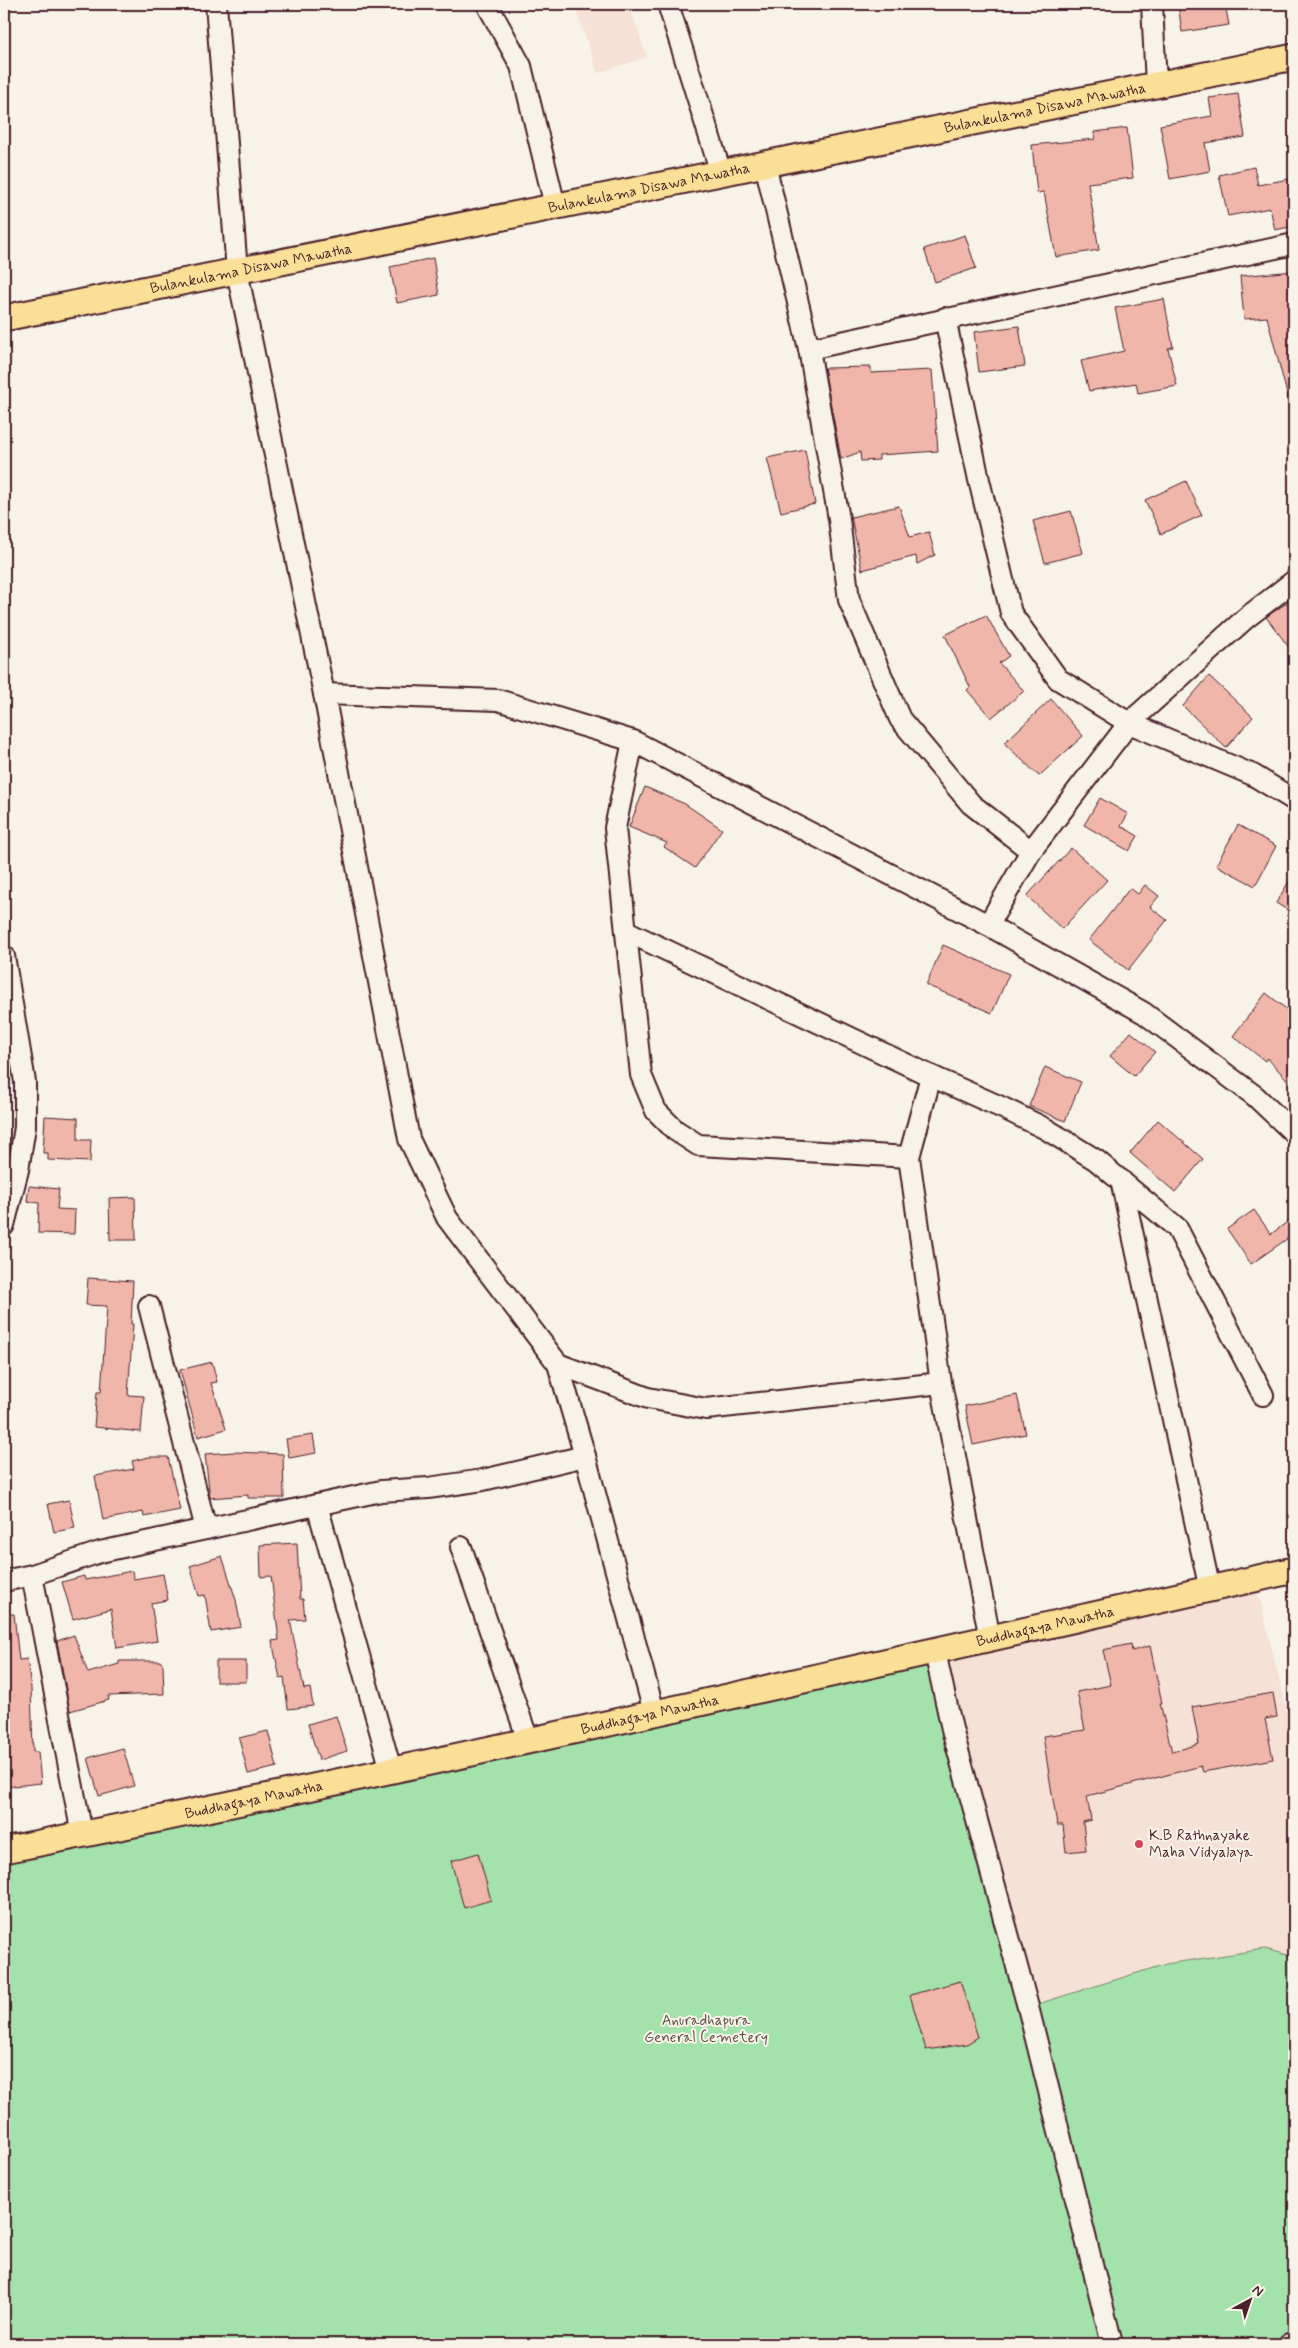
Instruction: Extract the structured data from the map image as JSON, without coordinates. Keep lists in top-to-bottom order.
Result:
{
  "streets": {
    "main road": ["Bulankulama Disawa Mawatha", "Buddhagaya Mawatha"]
  },
  "parks": ["Anuradhapura General Cemetery"],
  "places": ["K.B Rathnayake Maha Vidyalaya"],
  "north": "top right"
}
